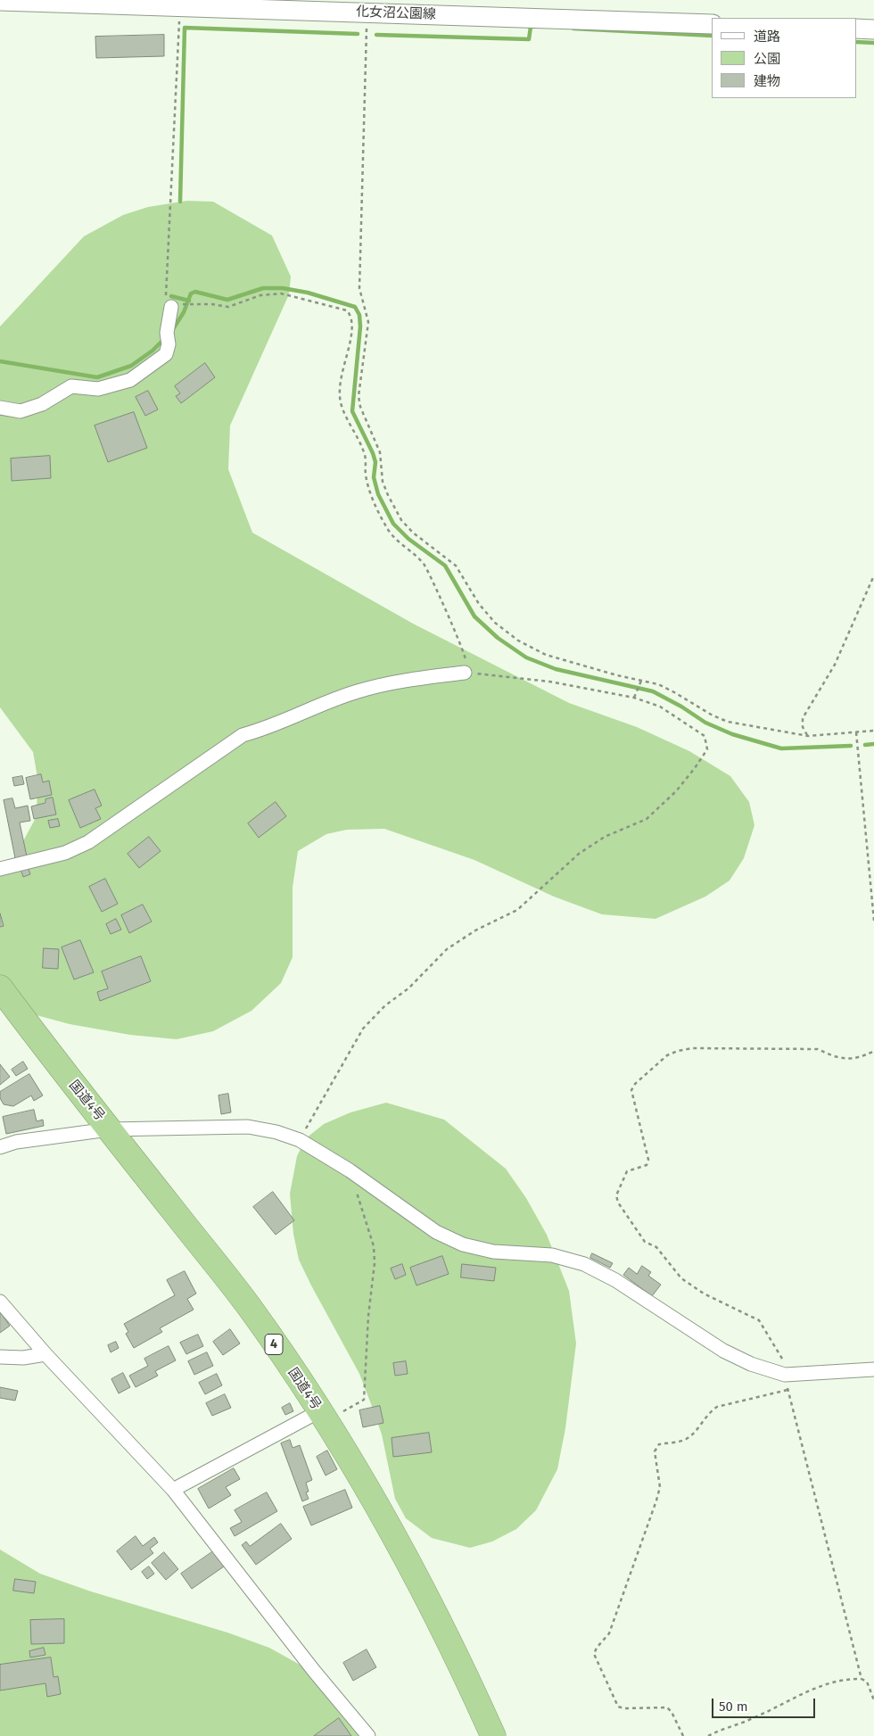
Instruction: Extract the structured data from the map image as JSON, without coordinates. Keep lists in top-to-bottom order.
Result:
{
  "streets": {
    "highway": ["国道4号", "4"],
    "main road": ["化女沼公園線"]
  },
  "legend": ["道路", "公園", "建物"],
  "scale_bar": "50 m"
}
